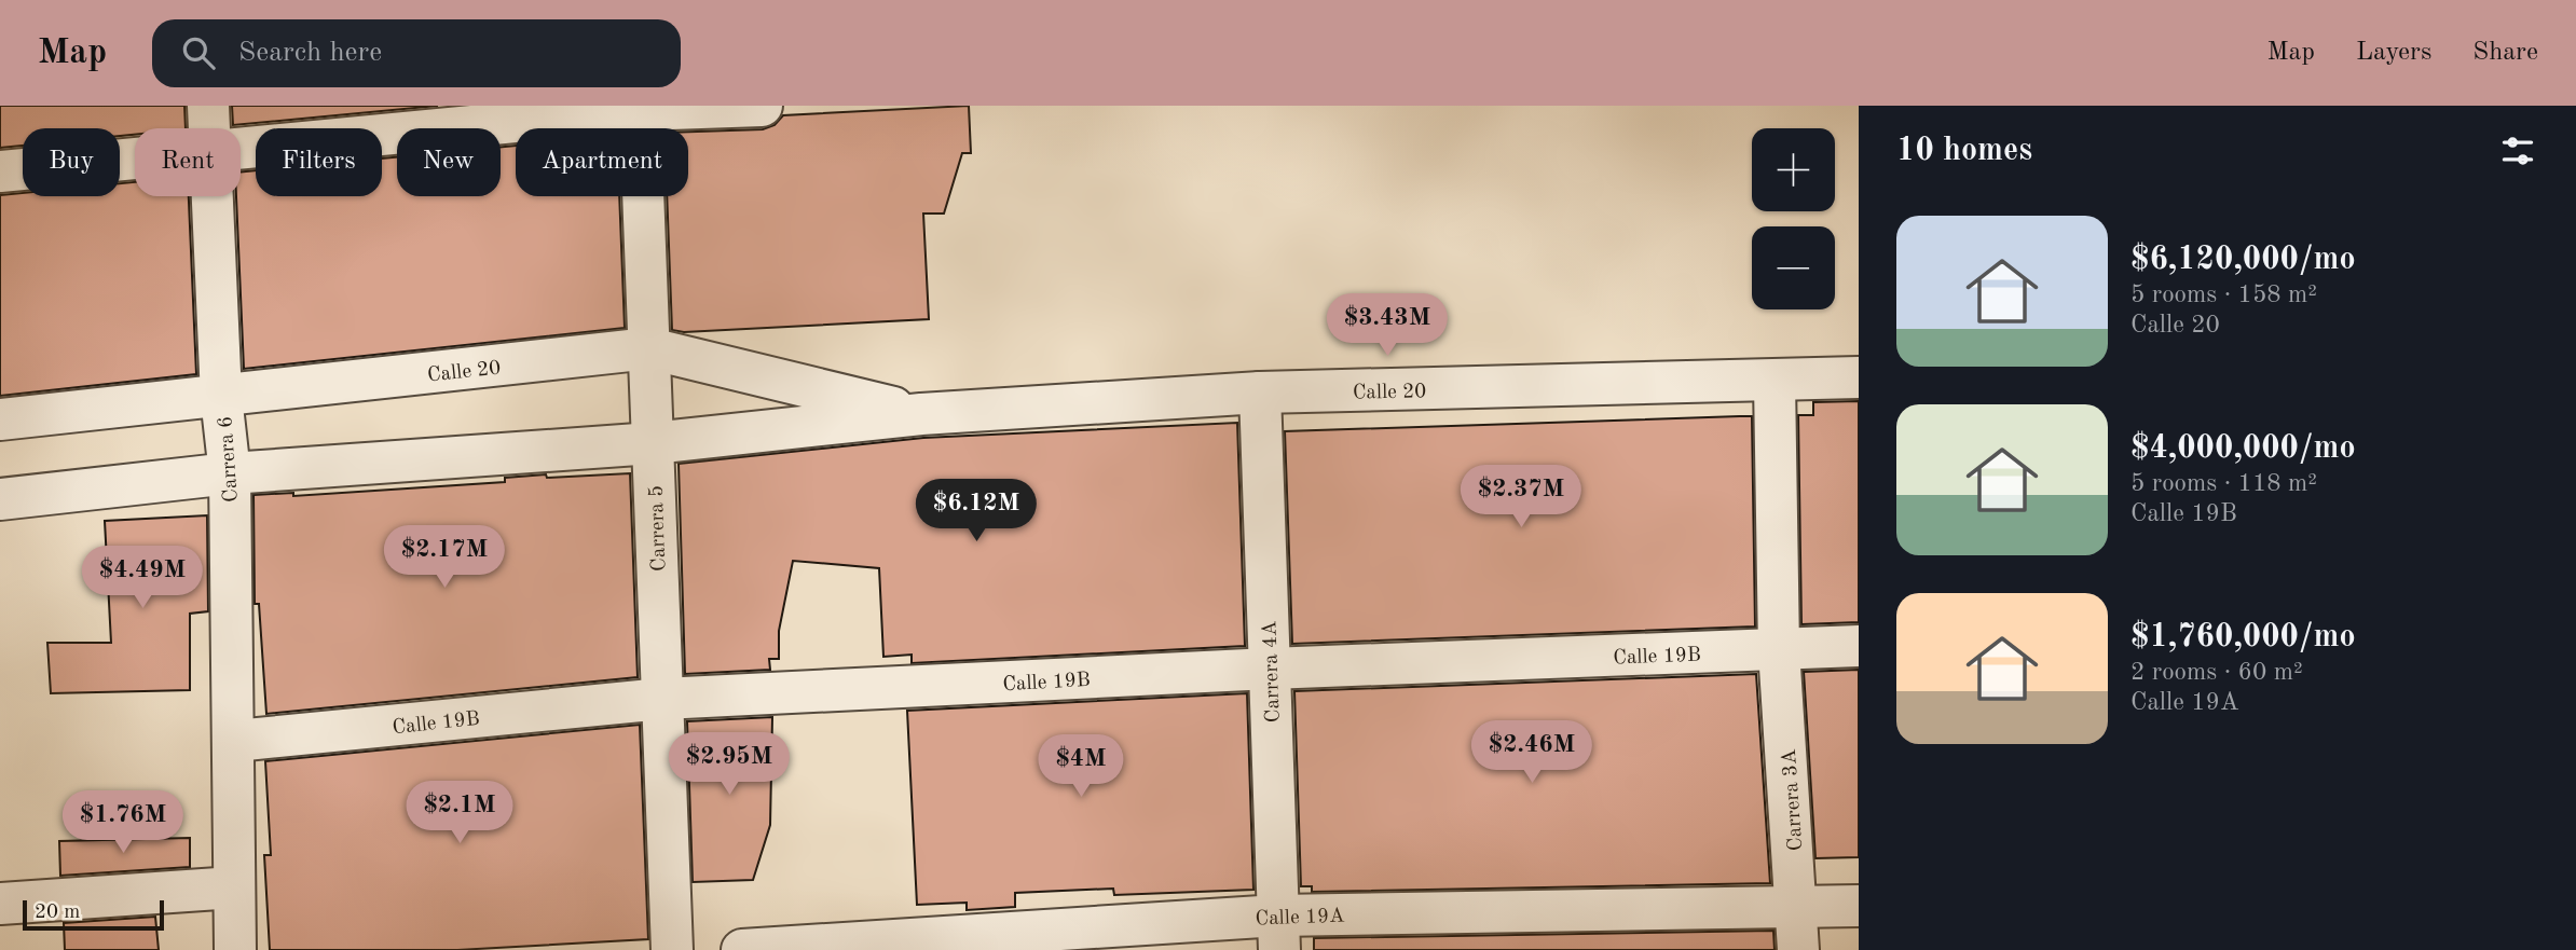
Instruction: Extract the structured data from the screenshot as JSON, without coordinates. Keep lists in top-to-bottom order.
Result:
{
  "streets": {
    "street": [
      "Calle 20",
      "Carrera 6",
      "Carrera 5",
      "Calle 19B",
      "Carrera 4A",
      "Carrera 3A",
      "Calle 19A"
    ]
  },
  "crossings": [
    ["Calle 20", "Carrera 6"],
    ["Calle 20", "Carrera 5"],
    ["Calle 20", "Carrera 4A"],
    ["Calle 20", "Carrera 3A"],
    ["Carrera 6", "Calle 19B"],
    ["Carrera 5", "Calle 19B"],
    ["Calle 19B", "Carrera 4A"],
    ["Calle 19B", "Carrera 3A"],
    ["Carrera 4A", "Calle 19A"],
    ["Carrera 3A", "Calle 19A"]
  ],
  "scale_bar": "20 m",
  "page": {
    "header": "Map",
    "search": "Search here",
    "nav": ["Map", "Layers", "Share"],
    "heading": "10 homes",
    "map_buttons": ["+", "−"],
    "chip": [
      "Buy",
      "Rent",
      "Filters",
      "New",
      "Apartment"
    ],
    "list": [
      {
        "name": "$6,120,000/mo",
        "note": "5 rooms · 158 m² · Calle 20"
      },
      {
        "name": "$4,000,000/mo",
        "note": "5 rooms · 118 m² · Calle 19B"
      },
      {
        "name": "$1,760,000/mo",
        "note": "2 rooms · 60 m² · Calle 19A"
      }
    ],
    "price": [
      "$3.43M",
      "$2.37M",
      "$6.12M",
      "$2.17M",
      "$4.49M",
      "$2.46M",
      "$2.95M",
      "$4M",
      "$2.1M",
      "$1.76M"
    ],
    "scale": "20 m"
  }
}
